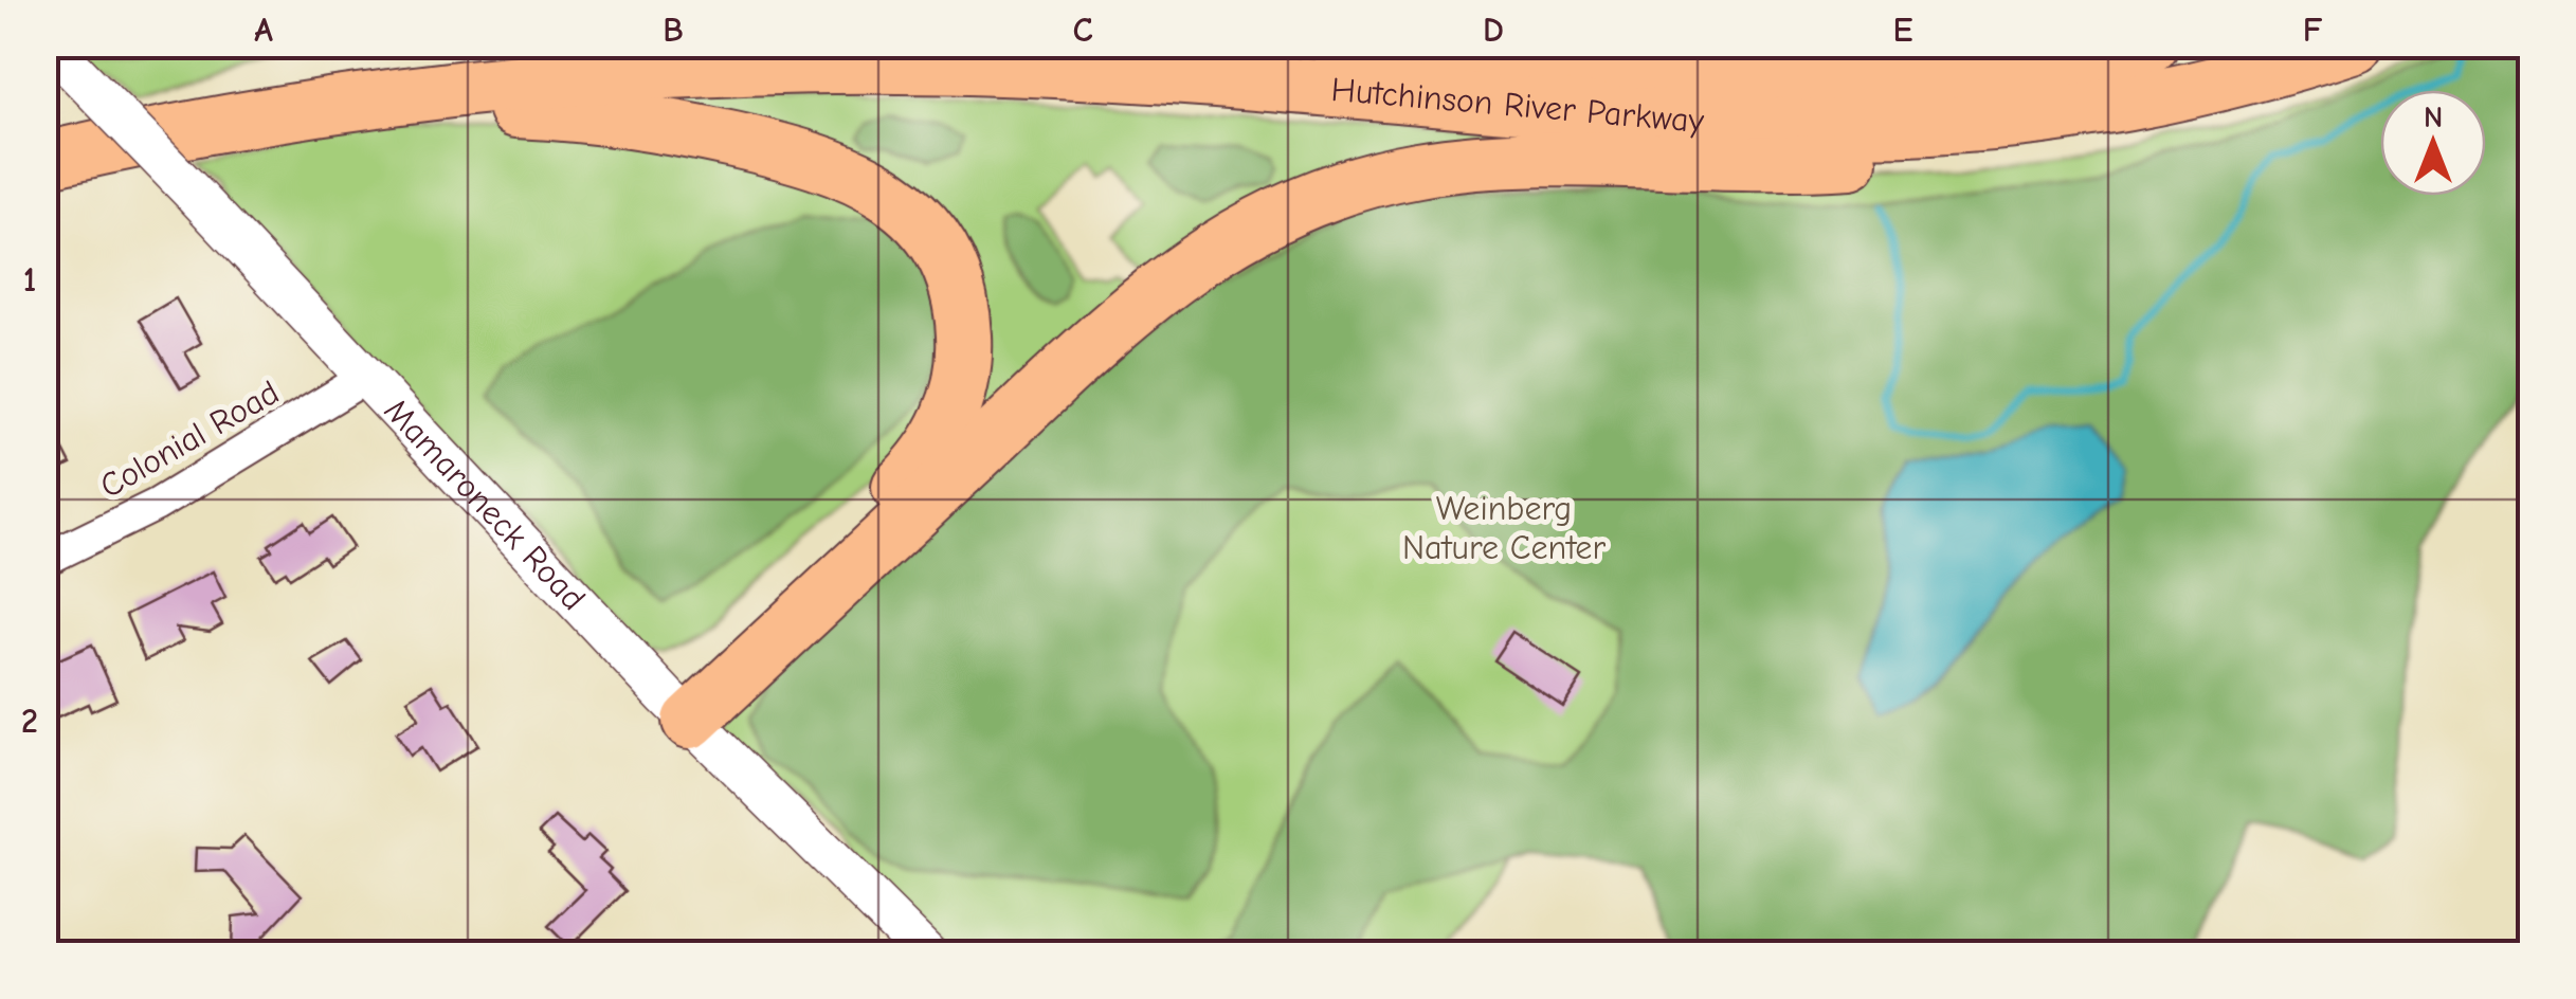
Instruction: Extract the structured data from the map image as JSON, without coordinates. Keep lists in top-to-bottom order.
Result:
{
  "streets": {
    "highway": ["Hutchinson River Parkway"],
    "street": ["Colonial Road", "Mamaroneck Road"]
  },
  "crossings": [
    ["Colonial Road", "Mamaroneck Road"]
  ],
  "parks": ["Weinberg Nature Center"],
  "north": "top",
  "grid": {
    "columns": [
      "A",
      "B",
      "C",
      "D",
      "E",
      "F"
    ],
    "rows": ["1", "2"]
  }
}
